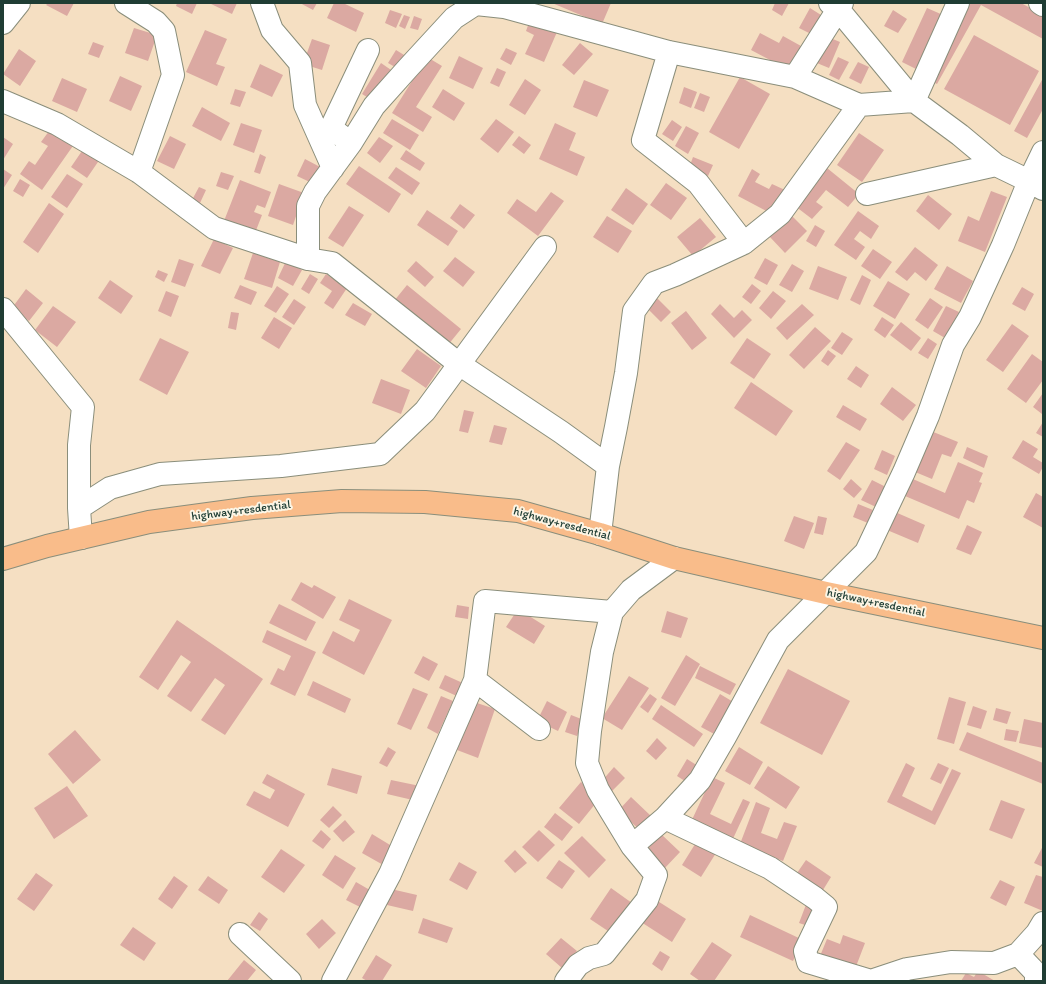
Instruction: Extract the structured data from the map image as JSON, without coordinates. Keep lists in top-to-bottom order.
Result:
{
  "streets": {
    "highway": ["highway+resdential"]
  }
}
